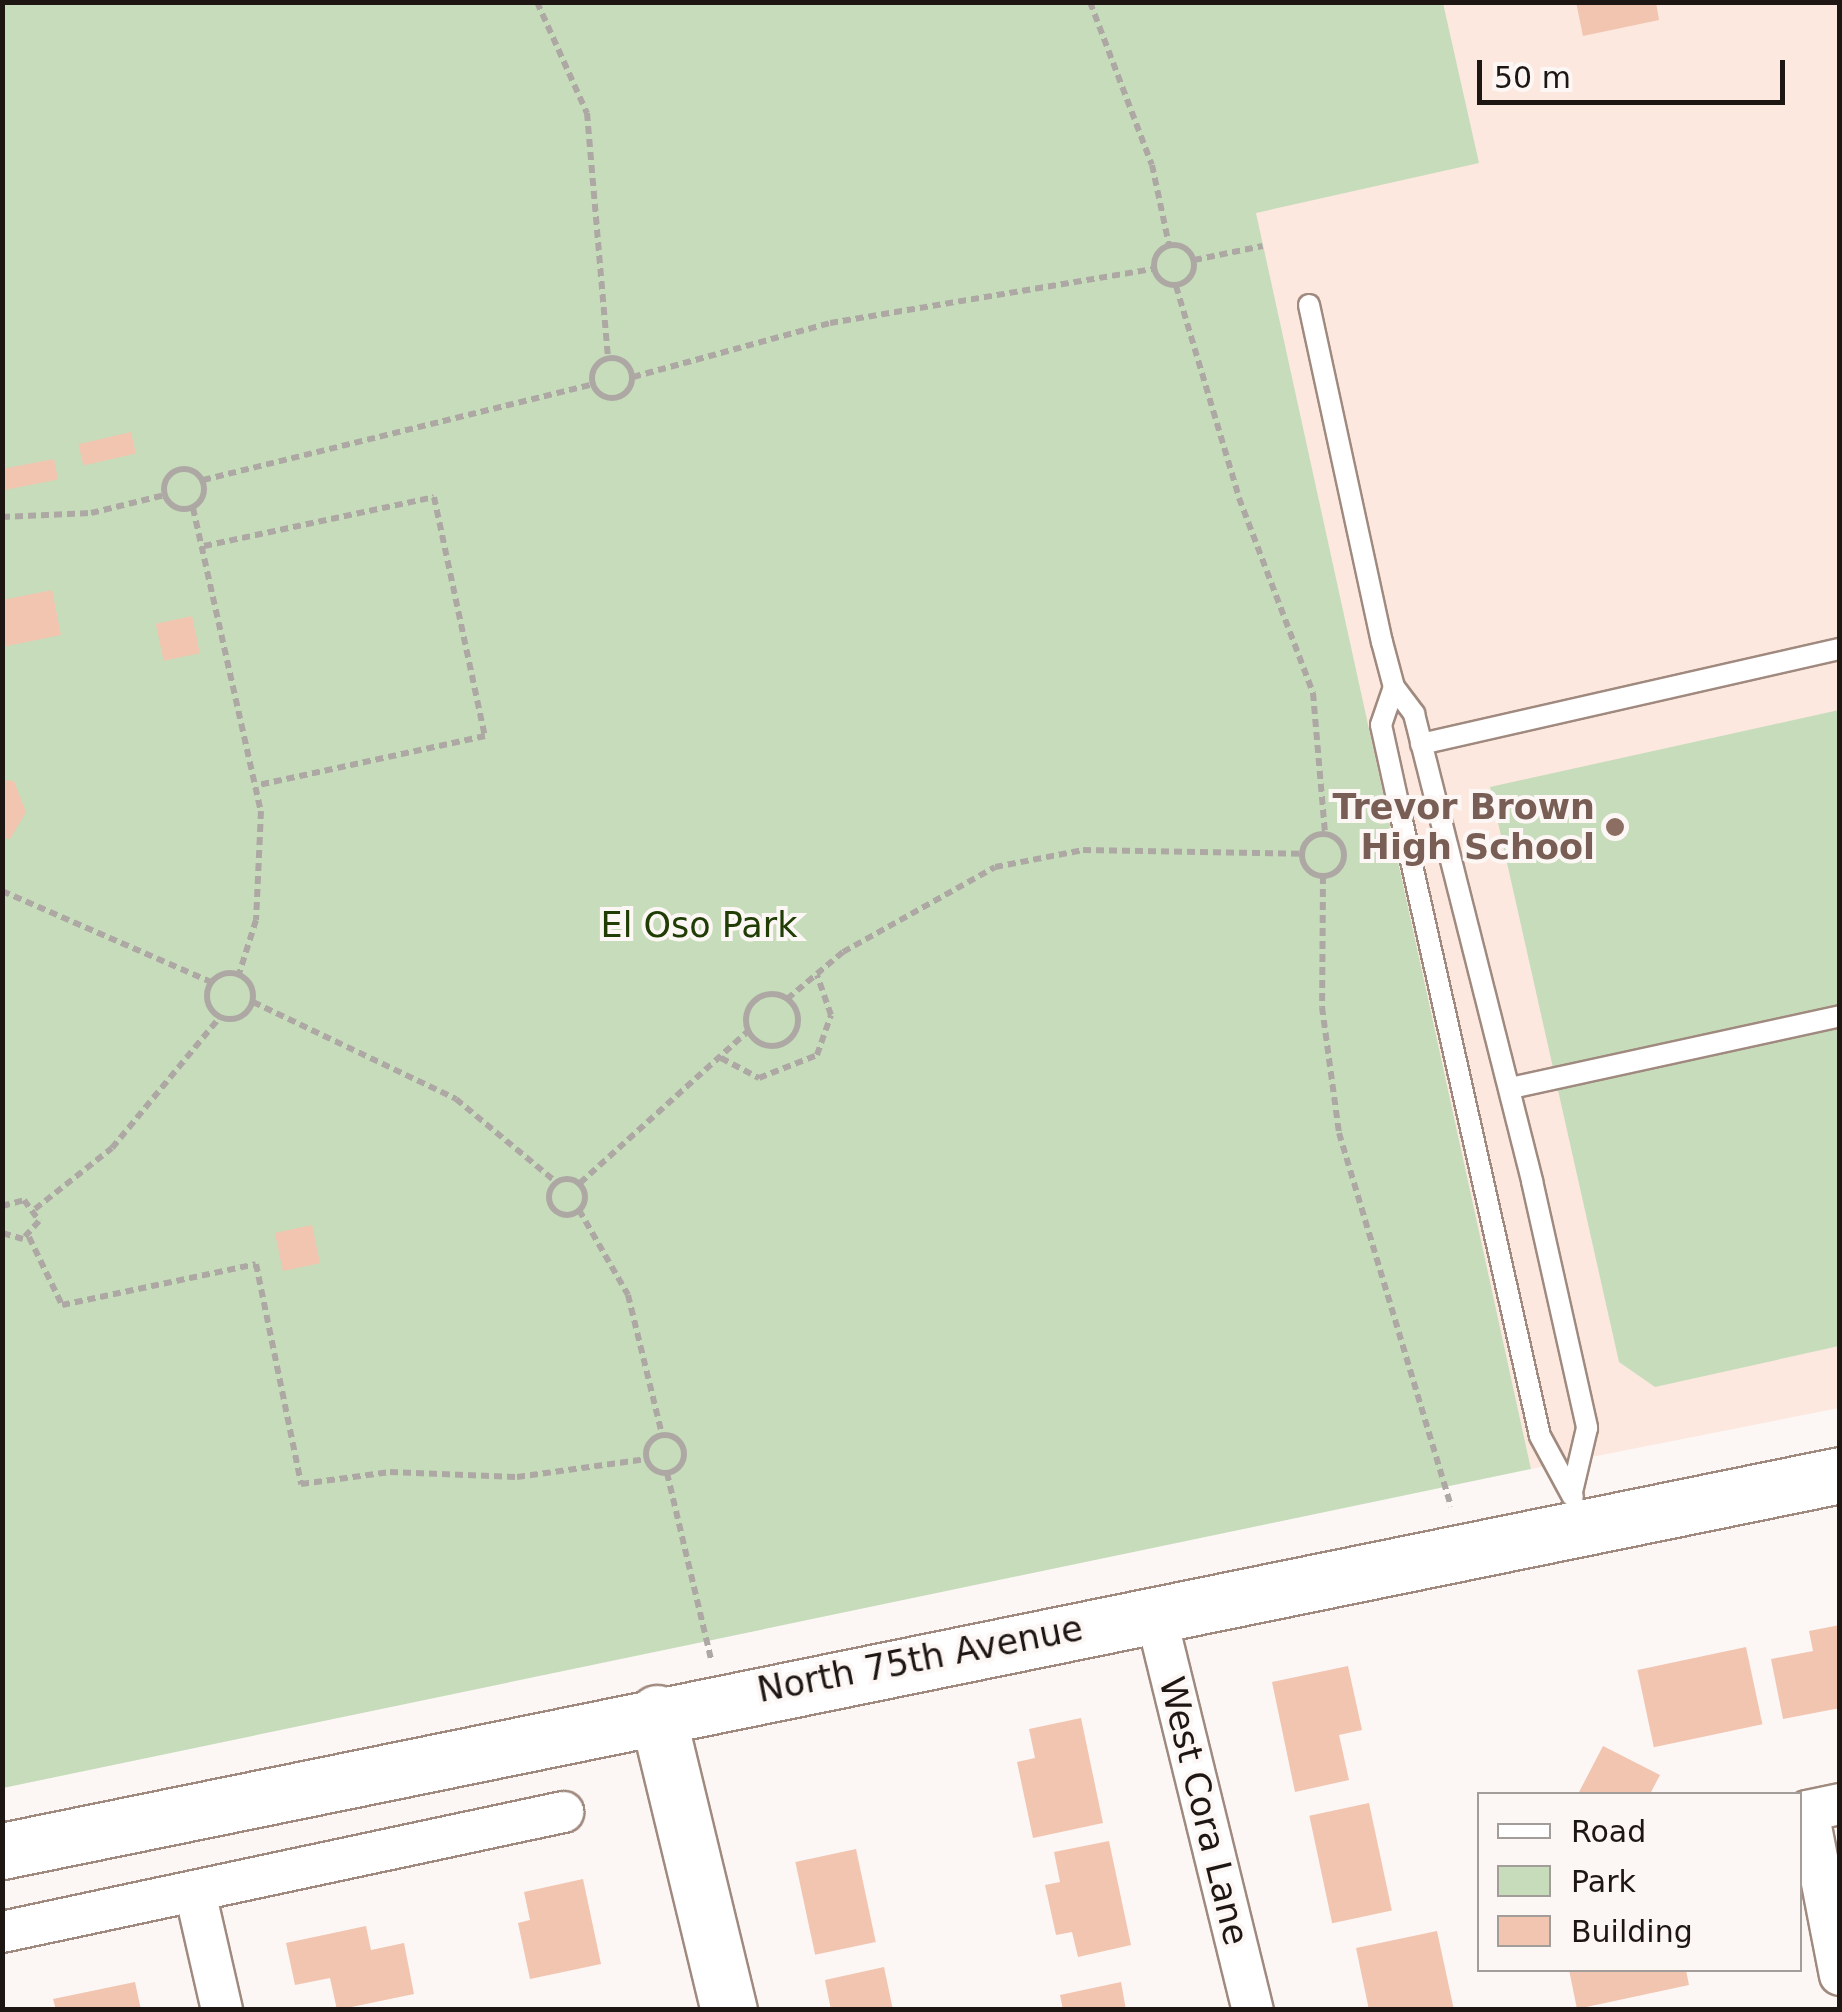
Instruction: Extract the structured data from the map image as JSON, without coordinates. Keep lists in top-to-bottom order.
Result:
{
  "streets": {
    "main road": ["North 75th Avenue"],
    "street": ["West Cora Lane"]
  },
  "crossings": [
    ["North 75th Avenue", "West Cora Lane"]
  ],
  "parks": ["El Oso Park"],
  "places": ["Trevor Brown High School"],
  "legend": ["Road", "Park", "Building"],
  "scale_bar": "50 m"
}
